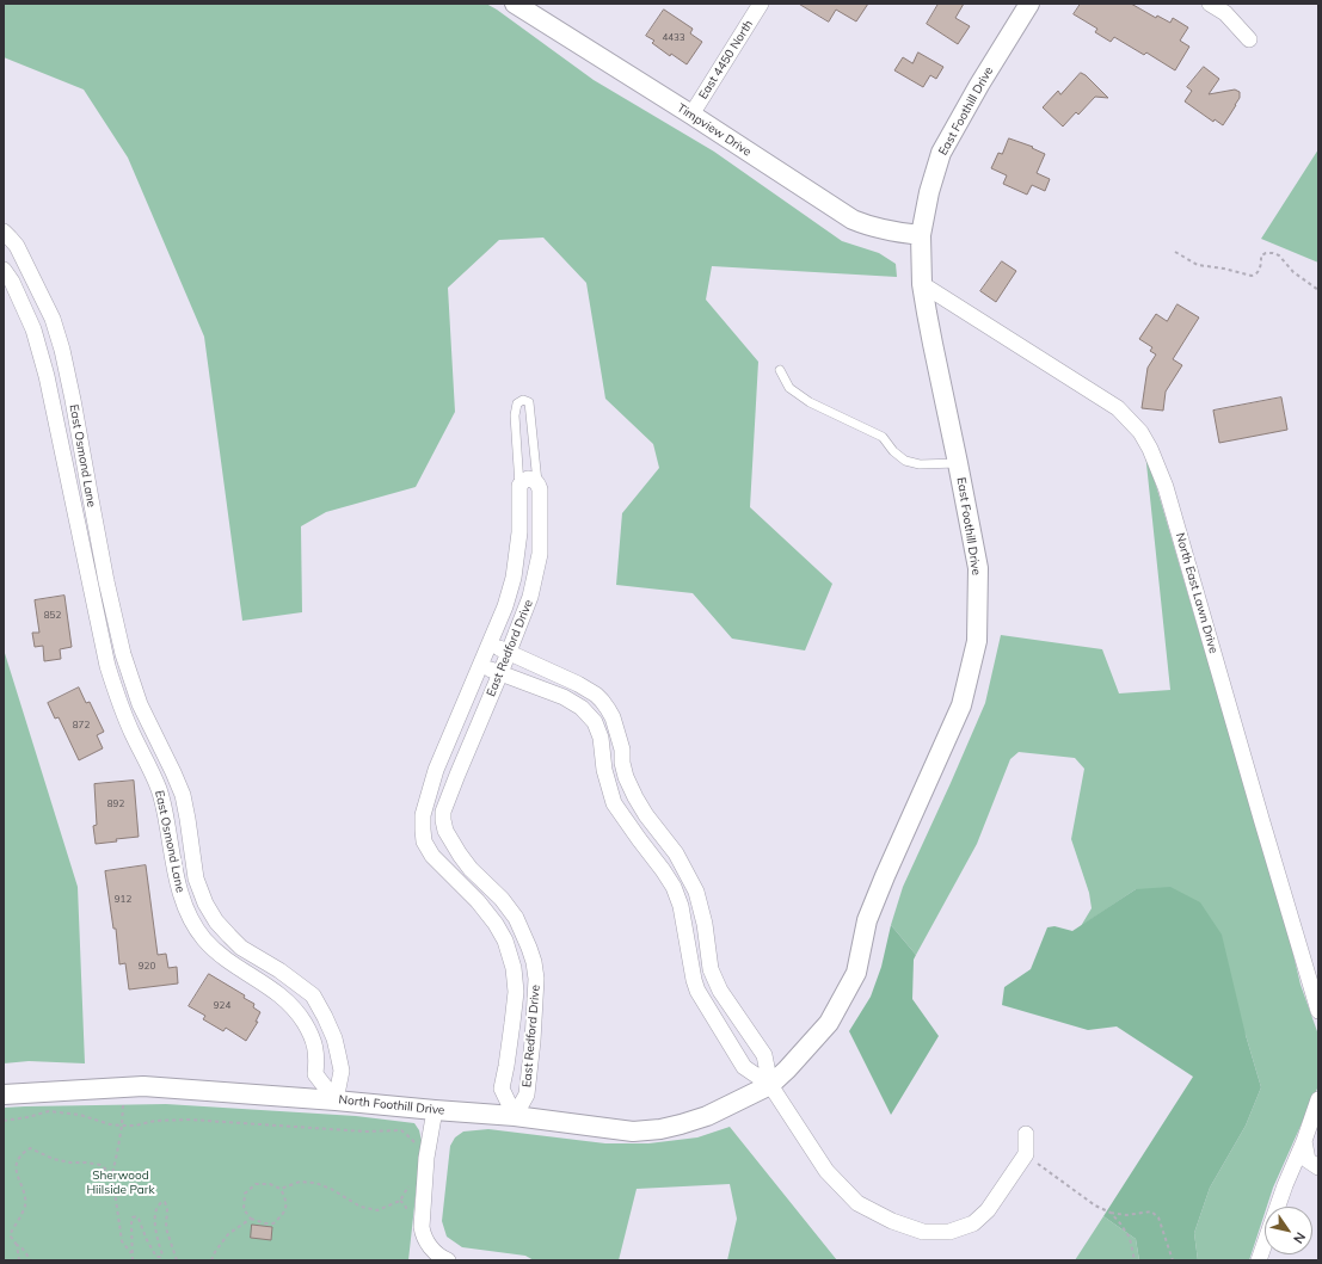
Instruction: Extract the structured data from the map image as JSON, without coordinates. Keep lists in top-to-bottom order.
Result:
{
  "streets": {
    "street": [
      "East 4450 North",
      "East Foothill Drive",
      "Timpview Drive",
      "East Osmond Lane",
      "North East Lawn Drive",
      "East Redford Drive",
      "North Foothill Drive"
    ]
  },
  "crossings": [
    ["East 4450 North", "Timpview Drive"],
    ["East Foothill Drive", "Timpview Drive"],
    ["East Foothill Drive", "North East Lawn Drive"],
    ["East Foothill Drive", "North Foothill Drive"],
    ["East Osmond Lane", "North Foothill Drive"],
    ["East Redford Drive", "North Foothill Drive"]
  ],
  "parks": ["Sherwood Hiilside Park"],
  "house_numbers": [
    "4433",
    "852",
    "872",
    "892",
    "912",
    "920",
    "924"
  ],
  "north": "bottom right"
}
